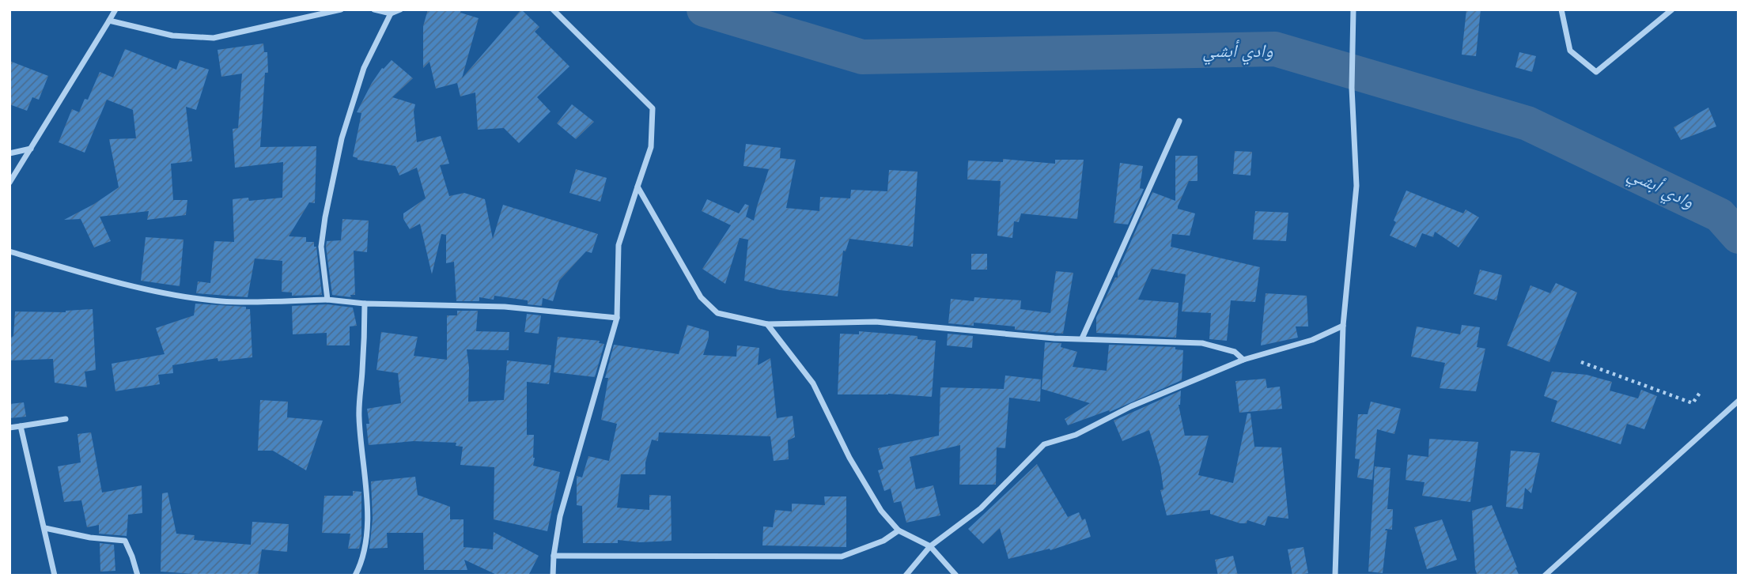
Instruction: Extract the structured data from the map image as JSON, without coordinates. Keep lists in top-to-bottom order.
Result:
{
  "water": ["وادي أبشي"]
}
